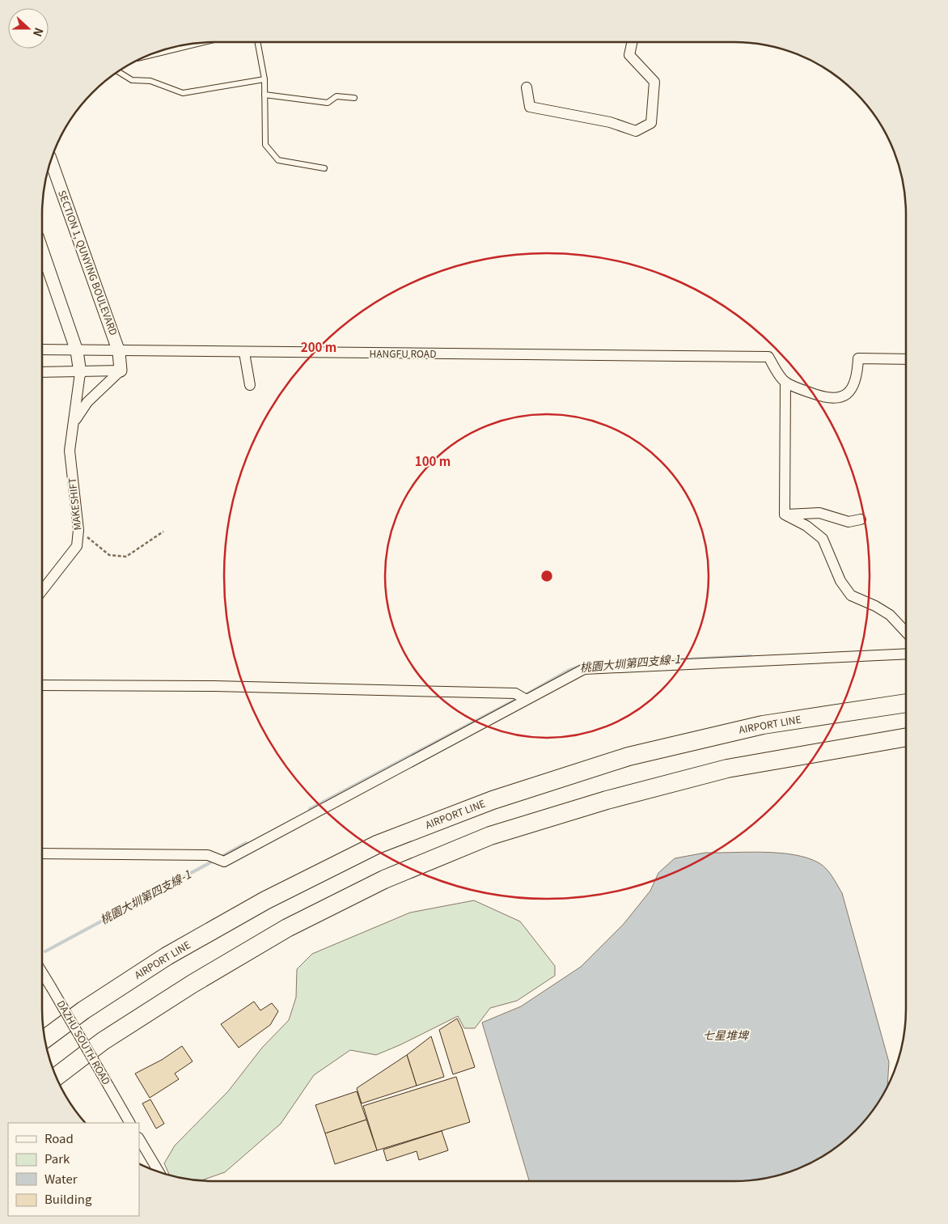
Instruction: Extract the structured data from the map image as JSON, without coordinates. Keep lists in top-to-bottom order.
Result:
{
  "streets": {
    "highway": ["AIRPORT LINE"],
    "street": [
      "SECTION 1, QUNYING BOULEVARD",
      "HANGFU ROAD",
      "MAKESHIFT",
      "DAZHU SOUTH ROAD"
    ]
  },
  "crossings": [
    ["SECTION 1, QUNYING BOULEVARD", "HANGFU ROAD"],
    ["SECTION 1, QUNYING BOULEVARD", "MAKESHIFT"]
  ],
  "water": ["桃園大圳第四支線-1", "七星堆埤"],
  "legend": [
    "Road",
    "Park",
    "Water",
    "Building"
  ],
  "north": "right",
  "rings": ["200 m", "100 m"]
}
